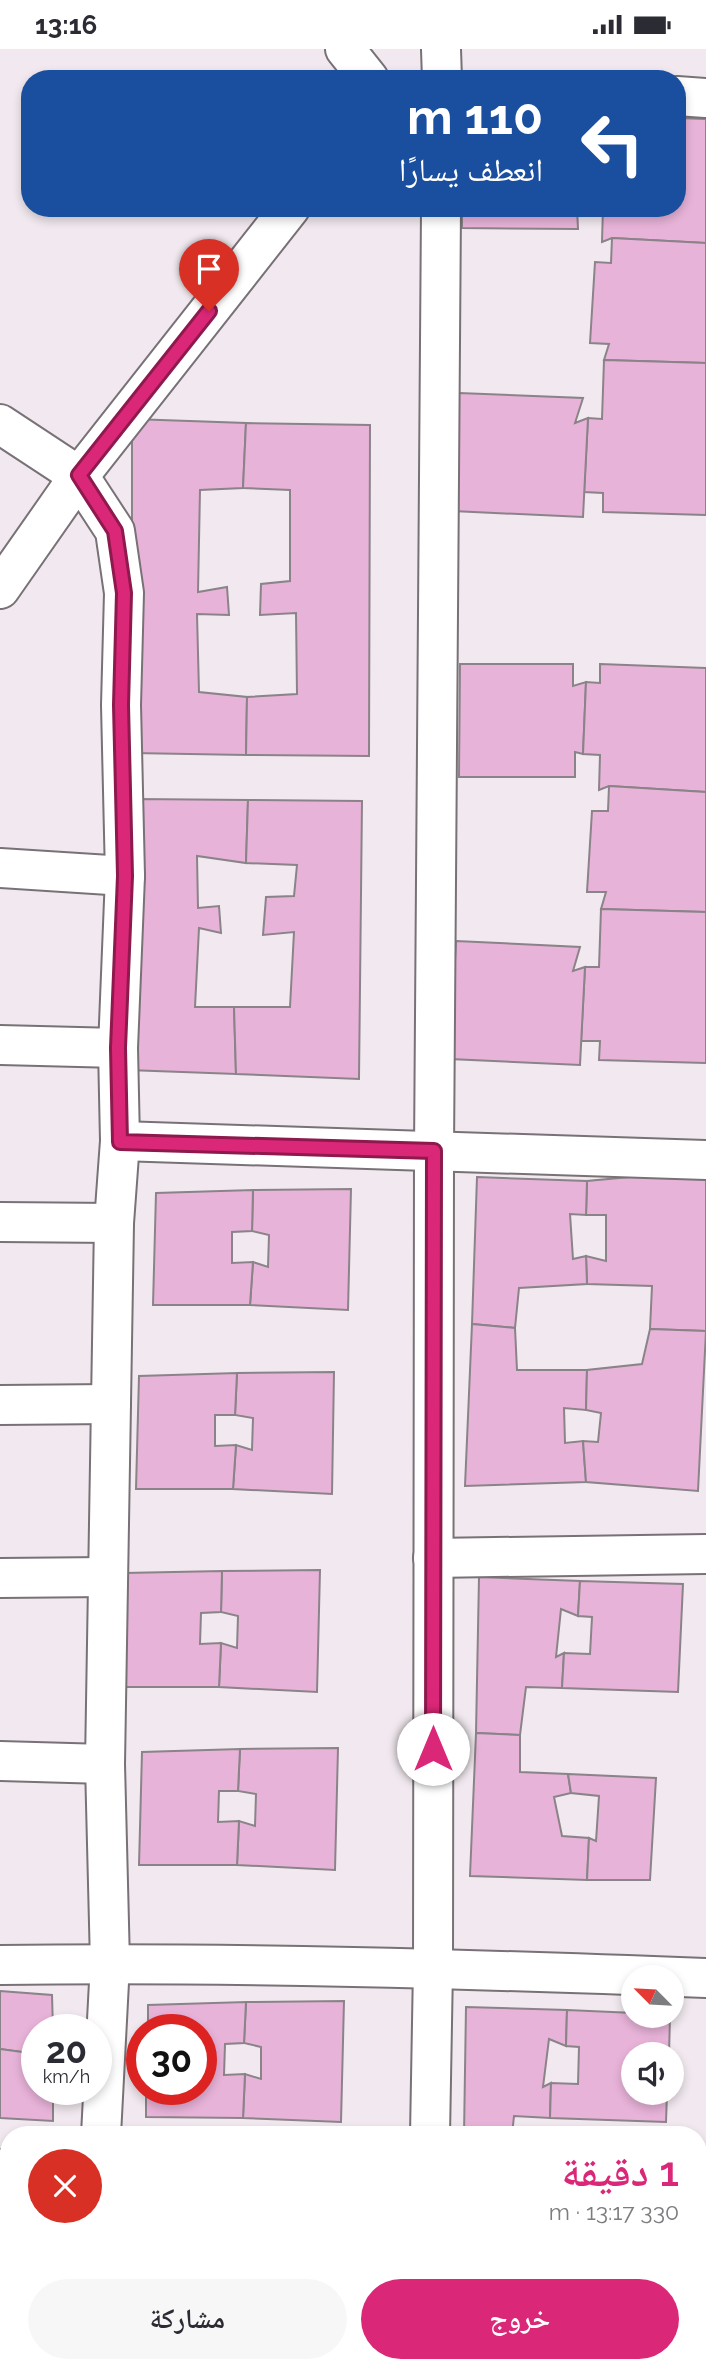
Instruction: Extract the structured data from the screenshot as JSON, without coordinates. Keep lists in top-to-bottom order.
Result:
{
  "north": "top left",
  "page": {
    "status": "13:16",
    "turn": ["110 m", "انعطف يسارًا"],
    "speed": "20 km/h",
    "limit": "30",
    "heading": ["1 دقيقة", "330 m · 13:17"],
    "buttons": ["خروج", "مشاركة"]
  }
}
